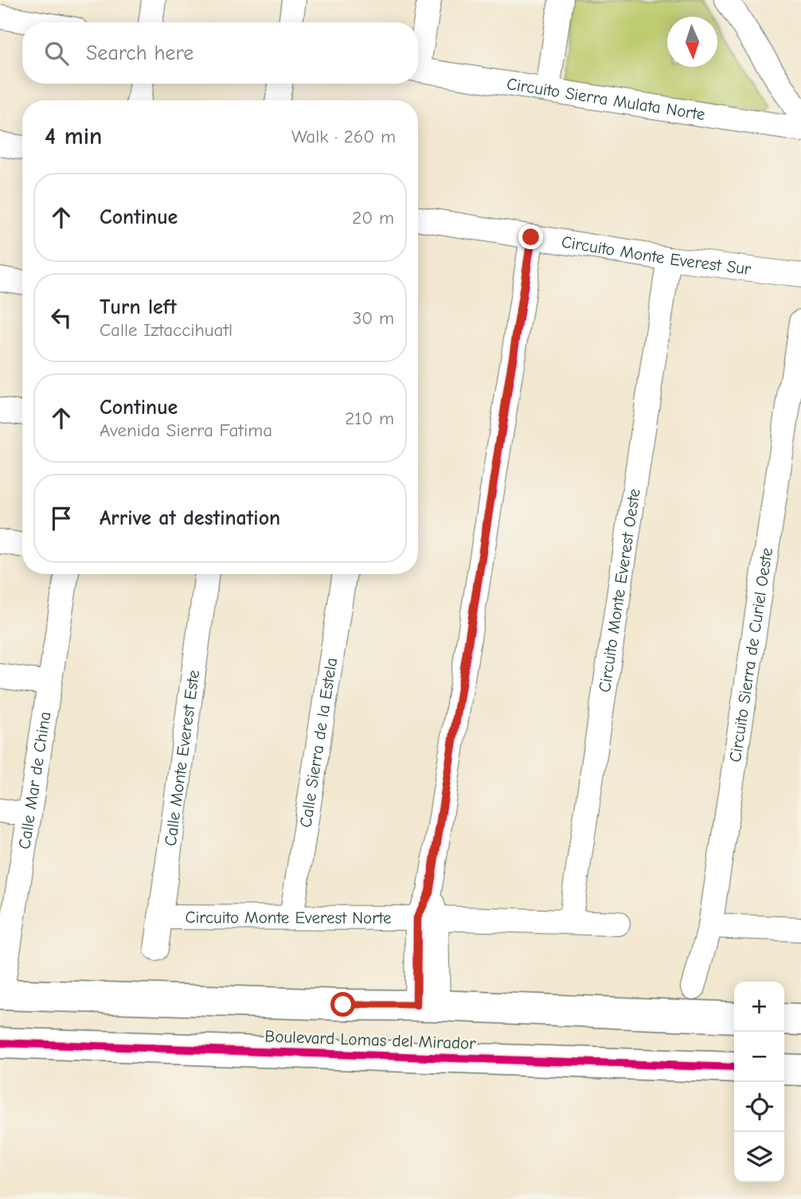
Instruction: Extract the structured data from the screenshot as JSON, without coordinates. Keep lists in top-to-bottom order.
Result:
{
  "streets": {
    "street": [
      "Circuito Sierra Mulata Norte",
      "Circuito Monte Everest Sur",
      "Circuito Monte Everest Oeste",
      "Circuito Sierra de Curiel Oeste",
      "Calle Sierra de la Estela",
      "Calle Monte Everest Este",
      "Calle Mar de China",
      "Circuito Monte Everest Norte",
      "Boulevard Lomas del Mirador"
    ]
  },
  "crossings": [
    ["Circuito Monte Everest Sur", "Circuito Monte Everest Oeste"],
    ["Circuito Monte Everest Oeste", "Circuito Monte Everest Norte"],
    ["Calle Sierra de la Estela", "Circuito Monte Everest Norte"],
    ["Calle Monte Everest Este", "Circuito Monte Everest Norte"],
    ["Calle Mar de China", "Boulevard Lomas del Mirador"]
  ],
  "north": "bottom",
  "page": {
    "search": "Search here",
    "heading": ["4 min", "Walk · 260 m"],
    "list": [
      ["Continue", "20 m"],
      ["Turn left", "Calle Iztaccihuatl", "30 m"],
      ["Continue", "Avenida Sierra Fatima", "210 m"],
      "Arrive at destination"
    ],
    "map_buttons": ["+", "−"]
  }
}
